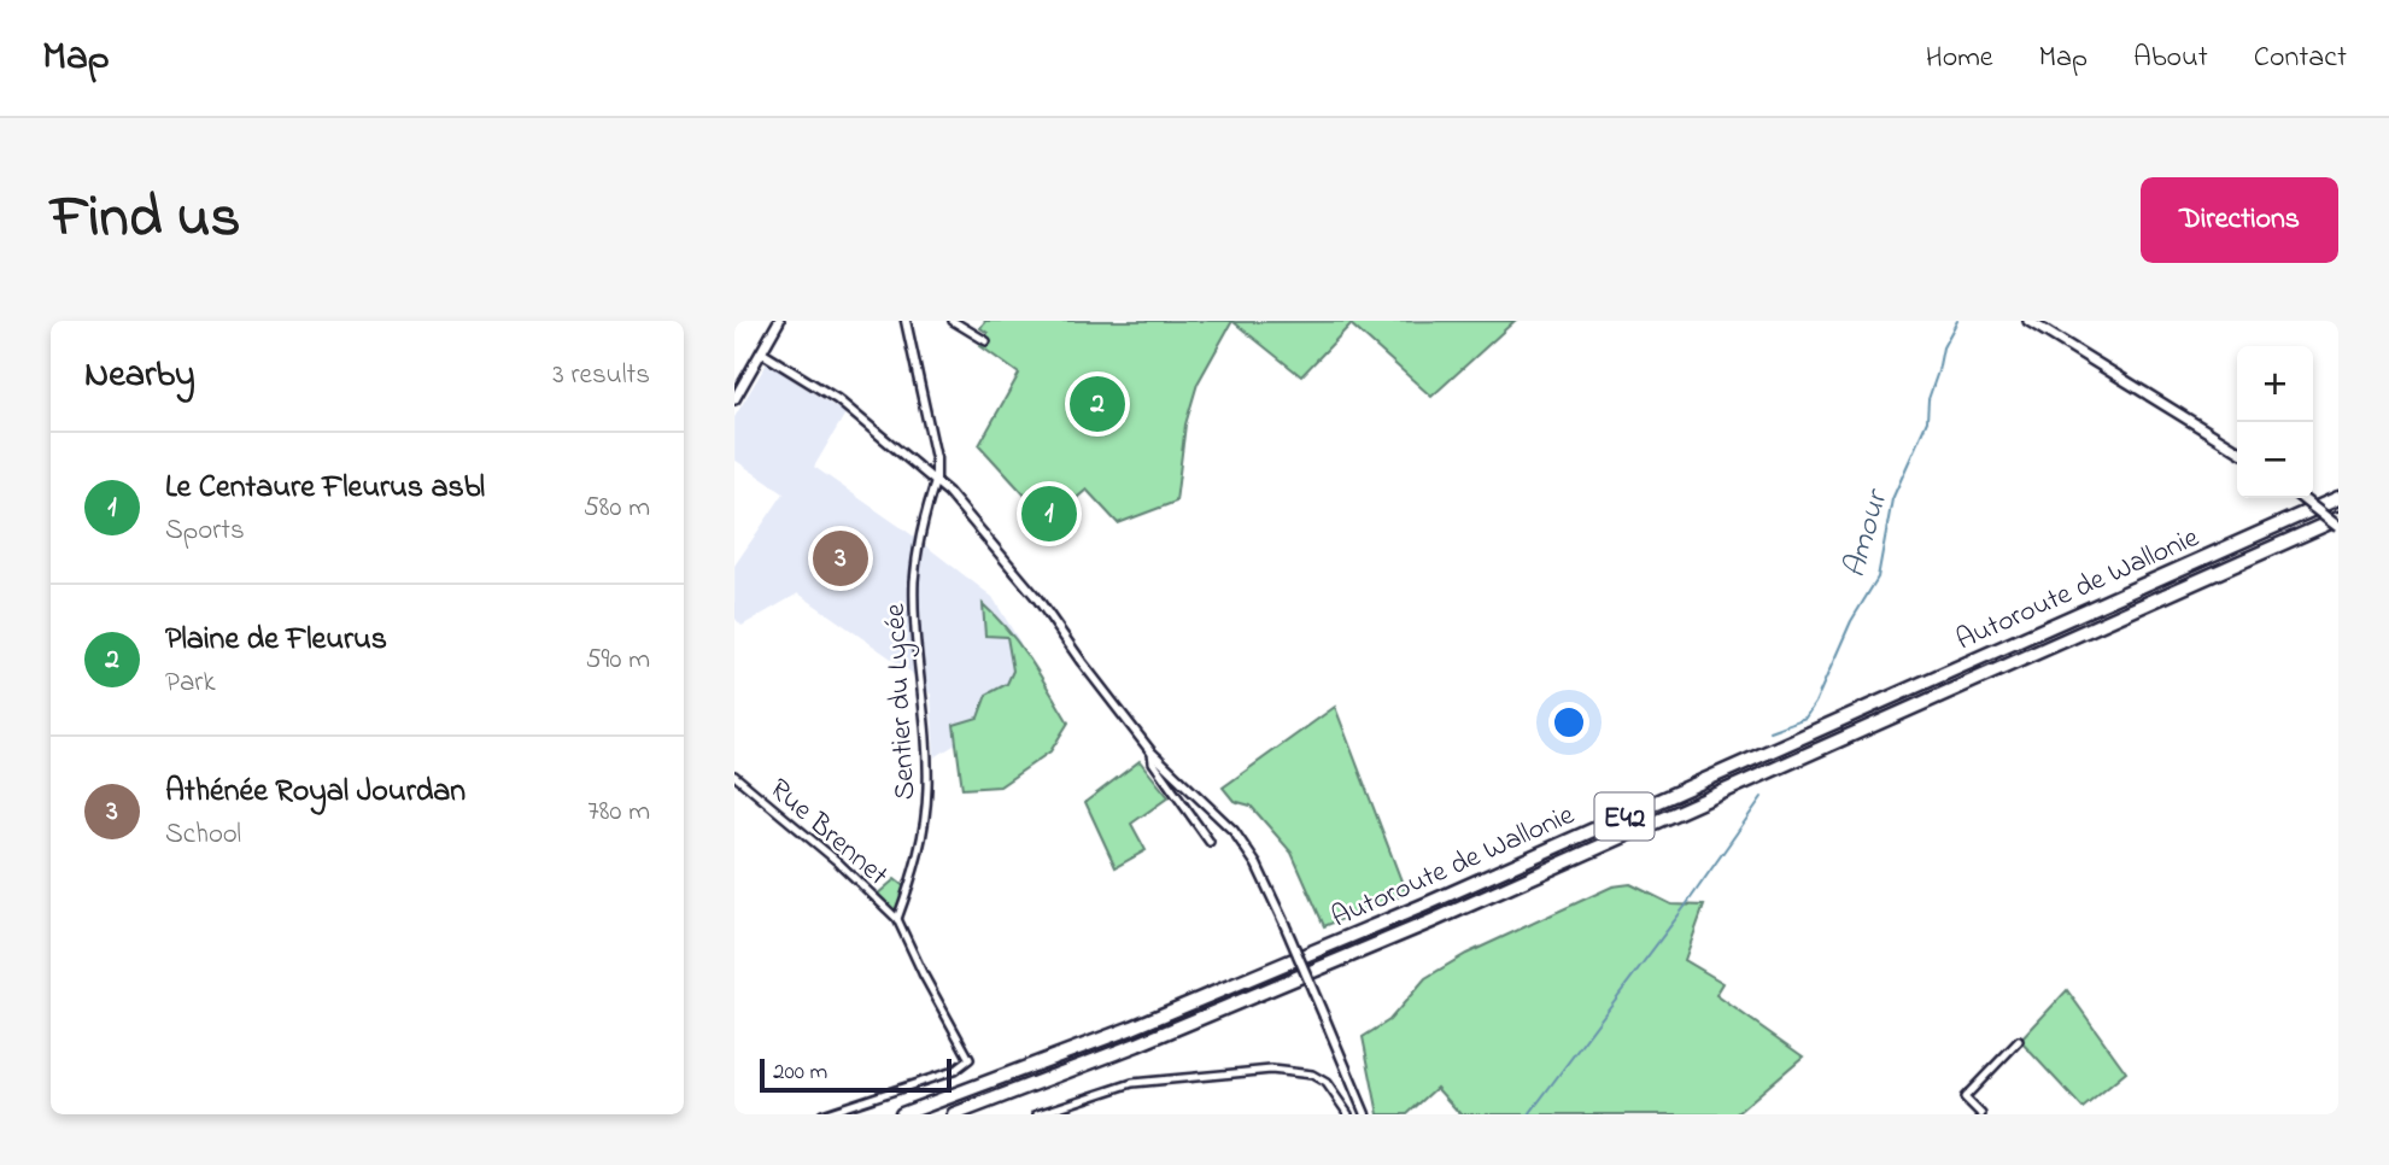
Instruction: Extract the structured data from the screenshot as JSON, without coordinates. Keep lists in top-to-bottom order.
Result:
{
  "streets": {
    "highway": ["Autoroute de Wallonie", "E42"],
    "street": ["Sentier du Lycée", "Rue Brennet"]
  },
  "crossings": [
    ["Sentier du Lycée", "Rue Brennet"]
  ],
  "water": ["Amour"],
  "scale_bar": "200 m",
  "page": {
    "header": "Map",
    "nav": [
      "Home",
      "Map",
      "About",
      "Contact"
    ],
    "title": "Find us",
    "buttons": "Directions",
    "heading": ["Nearby", "3 results"],
    "map_buttons": ["+", "−"],
    "pins": ["2", "1", "3"],
    "list": [
      {
        "mark": "1",
        "name": "Le Centaure Fleurus asbl",
        "note": "Sports",
        "value": "580 m"
      },
      {
        "mark": "2",
        "name": "Plaine de Fleurus",
        "note": "Park",
        "value": "590 m"
      },
      {
        "mark": "3",
        "name": "Athénée Royal Jourdan",
        "note": "School",
        "value": "780 m"
      }
    ],
    "scale": "200 m"
  }
}
